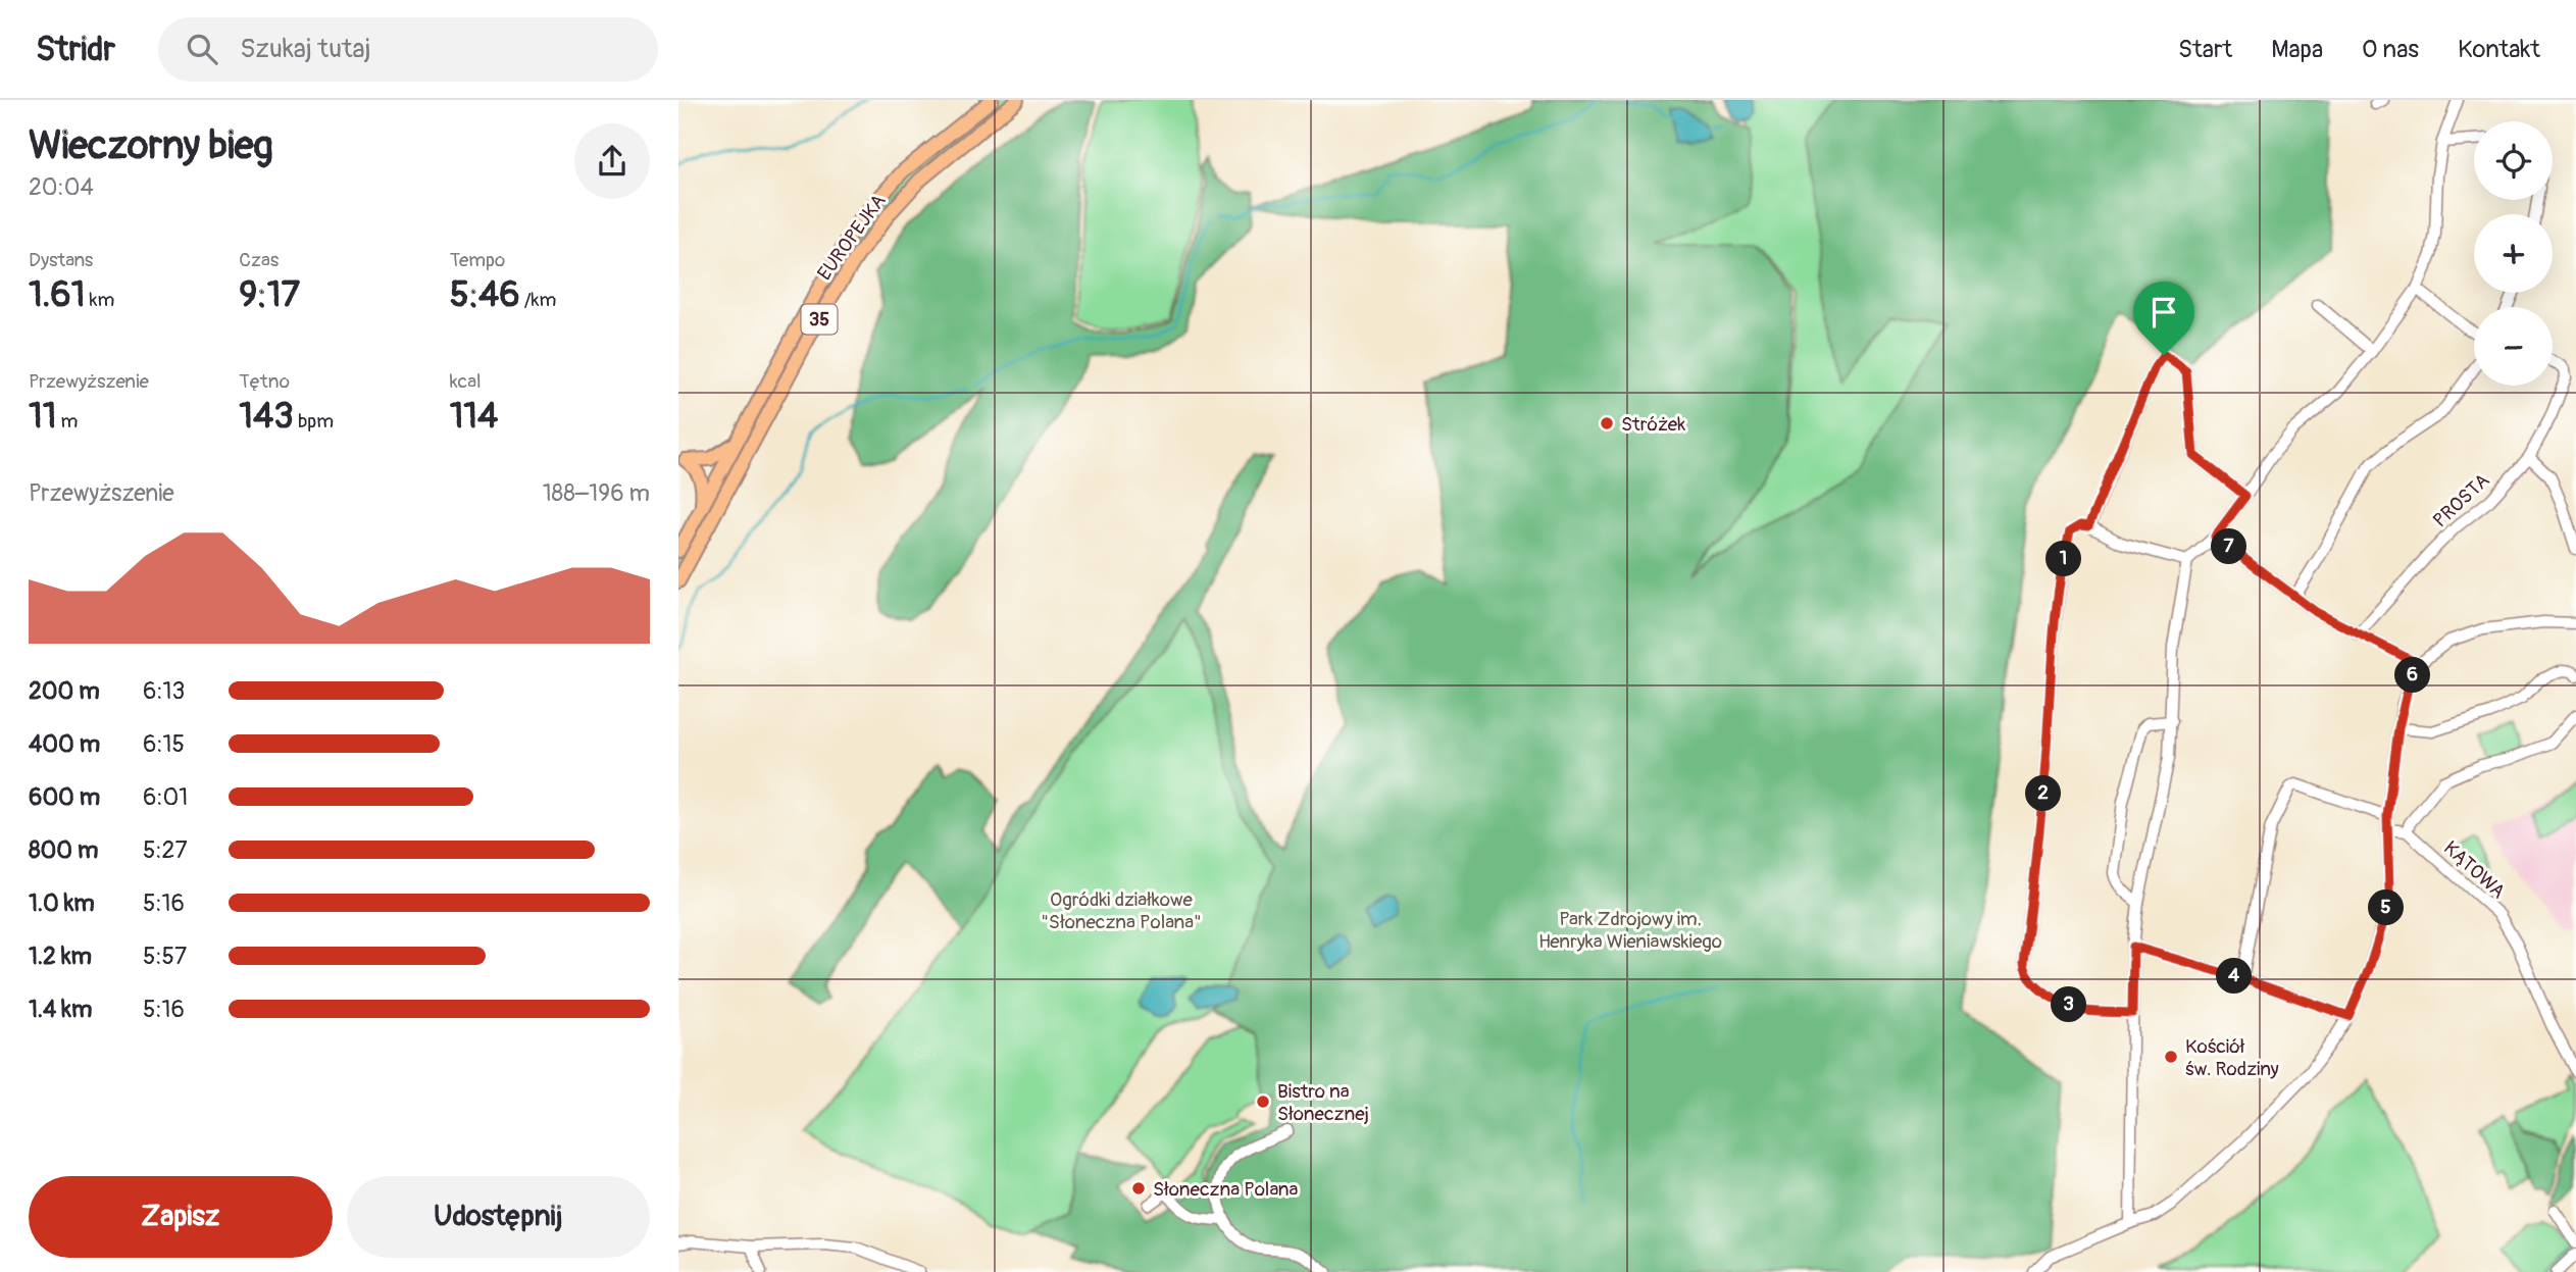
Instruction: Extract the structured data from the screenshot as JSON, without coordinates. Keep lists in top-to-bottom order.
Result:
{
  "streets": {
    "main road": ["EUROPEJKA", "35"],
    "street": ["PROSTA", "KĄTOWA"]
  },
  "parks": ["Ogródki działkowe \"Słoneczna Polana\"", "Park Zdrojowy im. Henryka Wieniawskiego"],
  "places": [
    "Stróżek",
    "Kościół św. Rodziny",
    "Bistro na Słonecznej",
    "Słoneczna Polana"
  ],
  "page": {
    "header": "Stridr",
    "search": "Szukaj tutaj",
    "nav": [
      "Start",
      "Mapa",
      "O nas",
      "Kontakt"
    ],
    "heading": ["Wieczorny bieg", "20:04"],
    "map_buttons": ["+", "−"],
    "stats": [
      ["Dystans", "1.61 km"],
      ["Czas", "9:17"],
      ["Tempo", "5:46 /km"],
      ["Przewyższenie", "11 m"],
      ["Tętno", "143 bpm"],
      ["kcal", "114"]
    ],
    "chart": ["Przewyższenie", "188–196 m"],
    "pins": [
      "7",
      "1",
      "6",
      "2",
      "5",
      "4",
      "3"
    ],
    "list": [
      {
        "name": "200 m",
        "note": "6:13"
      },
      {
        "name": "400 m",
        "note": "6:15"
      },
      {
        "name": "600 m",
        "note": "6:01"
      },
      {
        "name": "800 m",
        "note": "5:27"
      },
      {
        "name": "1.0 km",
        "note": "5:16"
      },
      {
        "name": "1.2 km",
        "note": "5:57"
      },
      {
        "name": "1.4 km",
        "note": "5:16"
      }
    ],
    "buttons": ["Zapisz", "Udostępnij"]
  }
}
